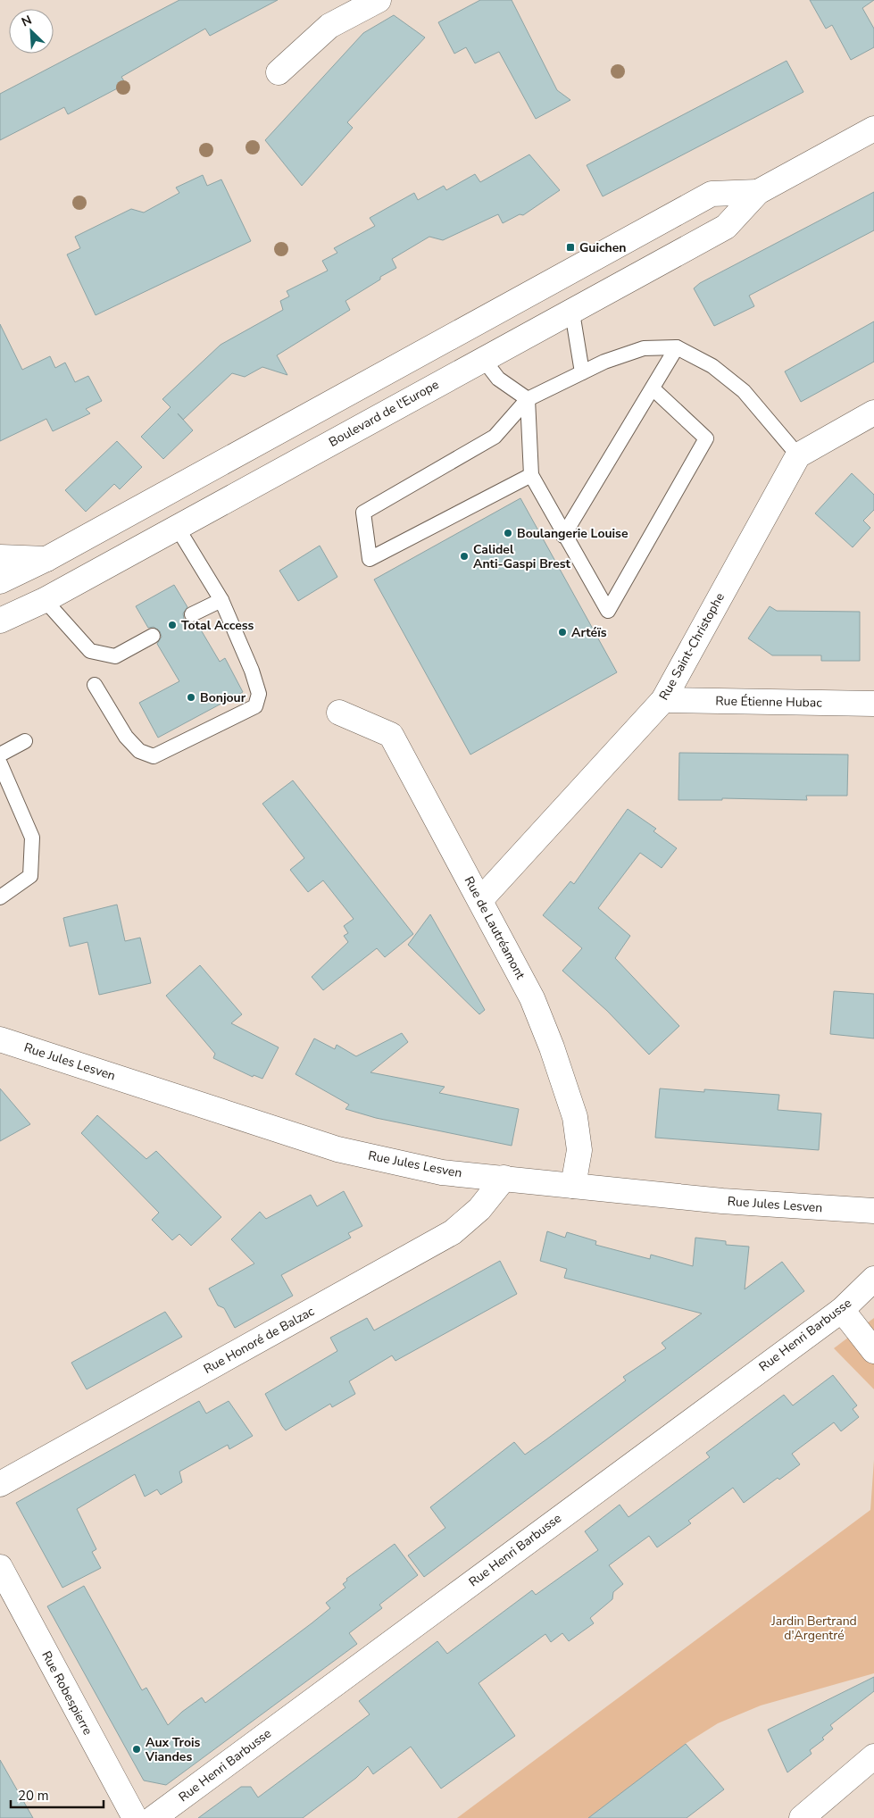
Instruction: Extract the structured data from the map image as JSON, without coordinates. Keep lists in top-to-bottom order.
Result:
{
  "streets": {
    "street": [
      "Boulevard de l'Europe",
      "Rue Saint-Christophe",
      "Rue Étienne Hubac",
      "Rue de Lautréamont",
      "Rue Jules Lesven",
      "Rue Henri Barbusse",
      "Rue Honoré de Balzac",
      "Rue Robespierre"
    ]
  },
  "crossings": [
    ["Rue Saint-Christophe", "Rue Étienne Hubac"],
    ["Rue Saint-Christophe", "Rue de Lautréamont"],
    ["Rue de Lautréamont", "Rue Jules Lesven"],
    ["Rue Jules Lesven", "Rue Honoré de Balzac"]
  ],
  "parks": ["Jardin Bertrand d'Argentré"],
  "places": {
    "transit": ["Guichen"],
    "other": [
      "Boulangerie Louise",
      "Calidel Anti-Gaspi Brest",
      "Total Access",
      "Artéïs",
      "Bonjour",
      "Aux Trois Viandes"
    ]
  },
  "scale_bar": "20 m",
  "north": "top left"
}
